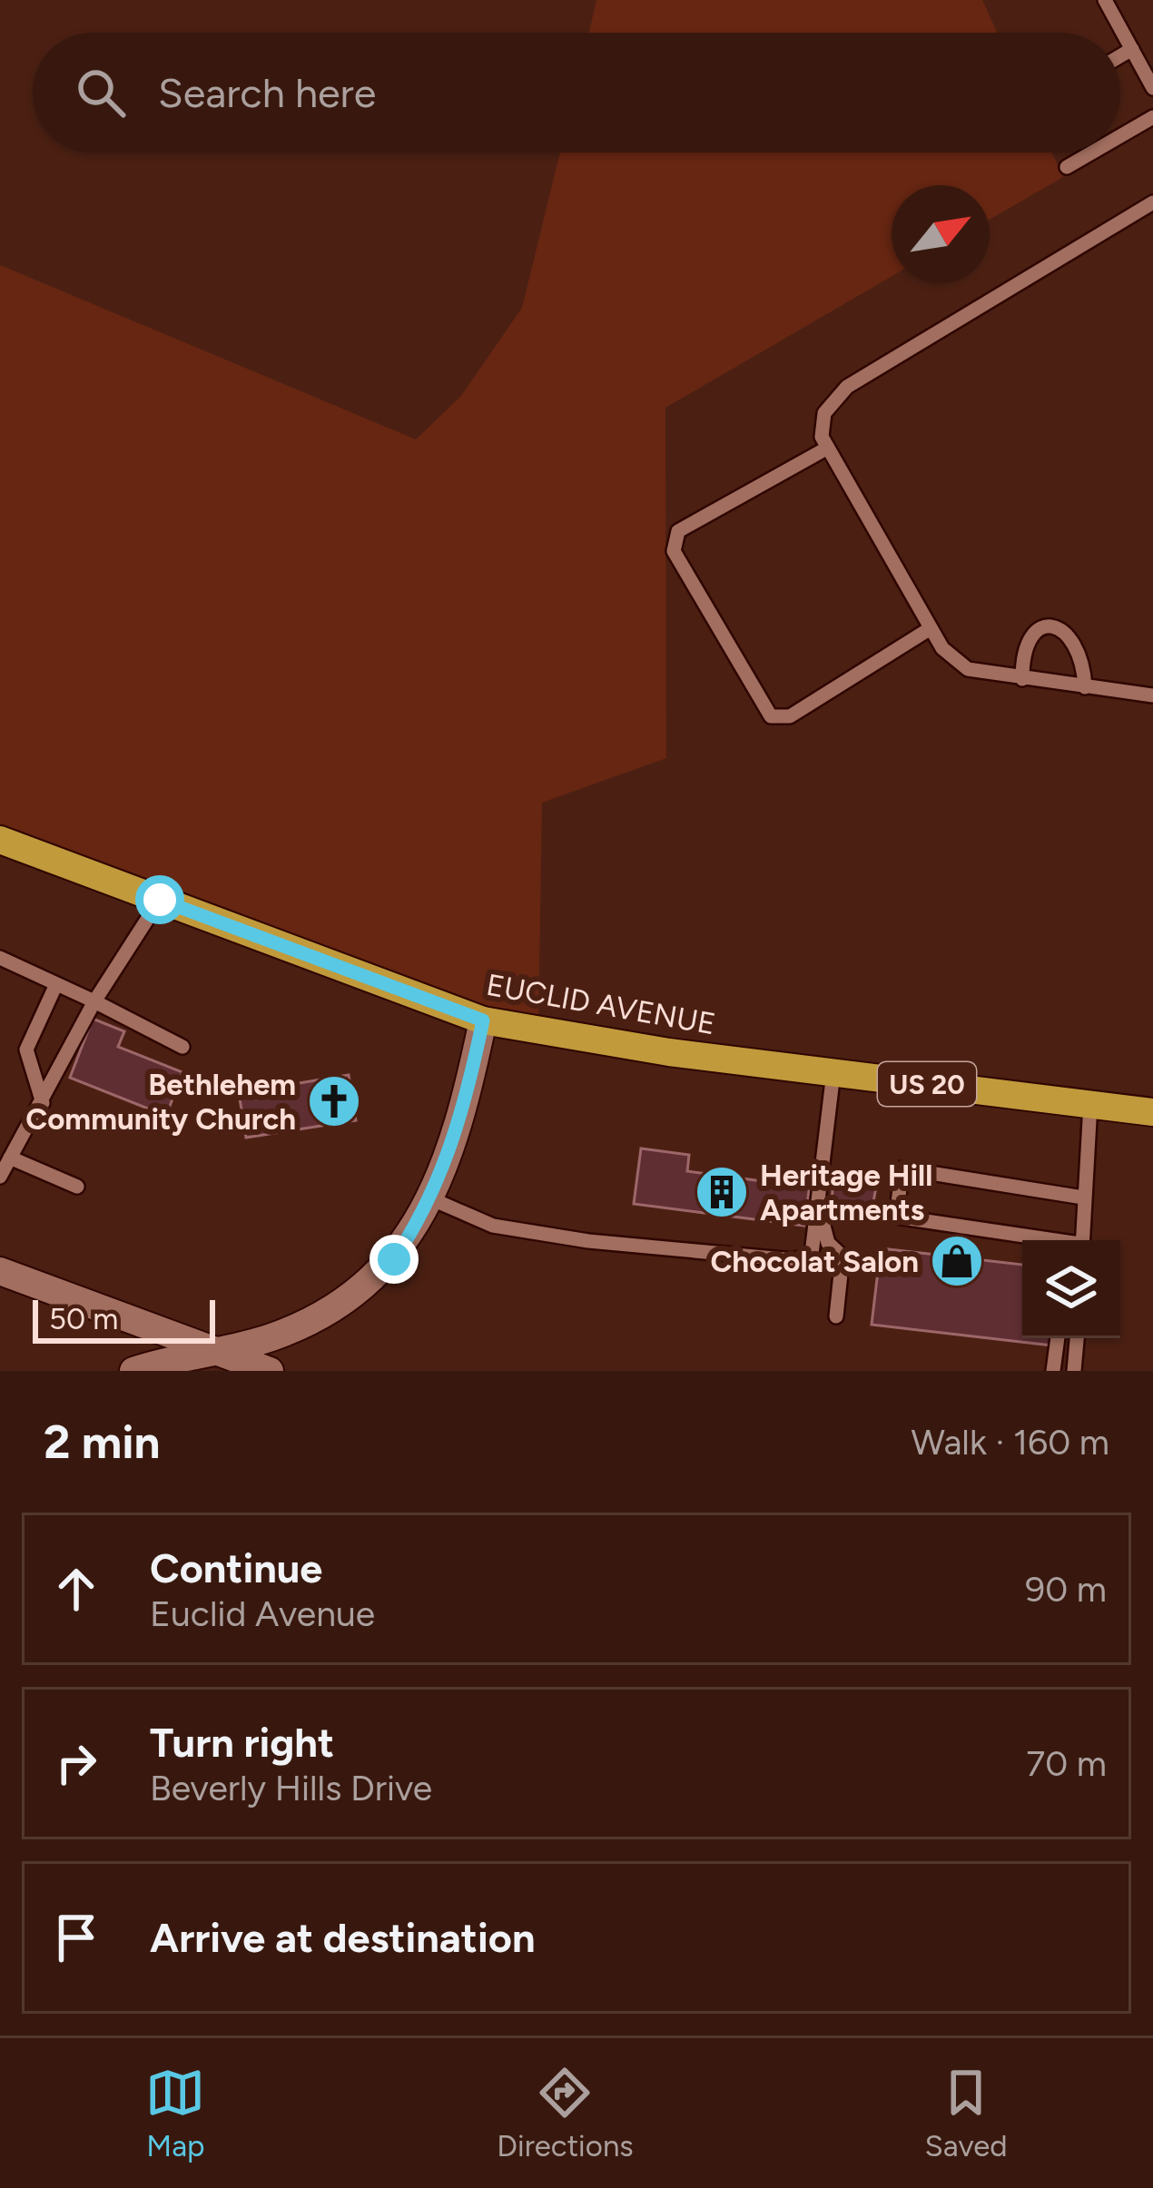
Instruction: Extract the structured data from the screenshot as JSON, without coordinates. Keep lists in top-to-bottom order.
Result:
{
  "streets": {
    "main road": ["EUCLID AVENUE", "US 20"]
  },
  "places": {
    "church": ["Bethlehem Community Church"],
    "building": ["Heritage Hill Apartments"],
    "shop": ["Chocolat Salon"]
  },
  "scale_bar": "50 m",
  "north": "top right",
  "page": {
    "search": "Search here",
    "scale": "50 m",
    "heading": ["2 min", "Walk · 160 m"],
    "list": [
      ["Continue", "Euclid Avenue", "90 m"],
      ["Turn right", "Beverly Hills Drive", "70 m"],
      "Arrive at destination"
    ],
    "nav": ["Map", "Directions", "Saved"]
  }
}
